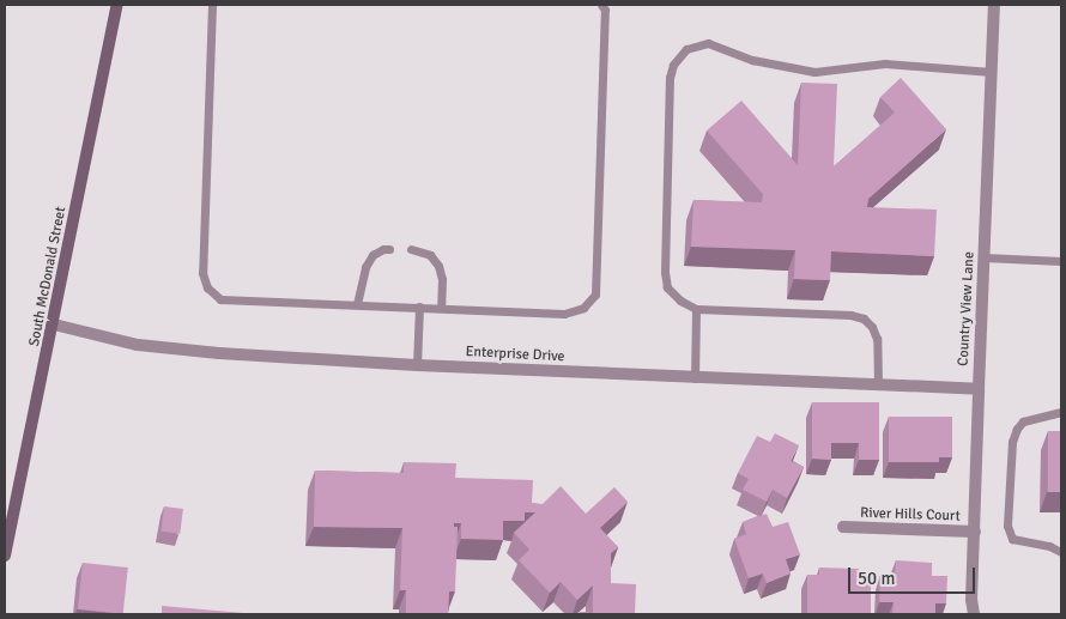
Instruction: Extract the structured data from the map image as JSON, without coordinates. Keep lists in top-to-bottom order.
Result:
{
  "streets": {
    "main road": ["South McDonald Street"],
    "street": ["Country View Lane", "Enterprise Drive", "River Hills Court"]
  },
  "crossings": [
    ["South McDonald Street", "Enterprise Drive"],
    ["Country View Lane", "Enterprise Drive"],
    ["Country View Lane", "River Hills Court"]
  ],
  "scale_bar": "50 m"
}
